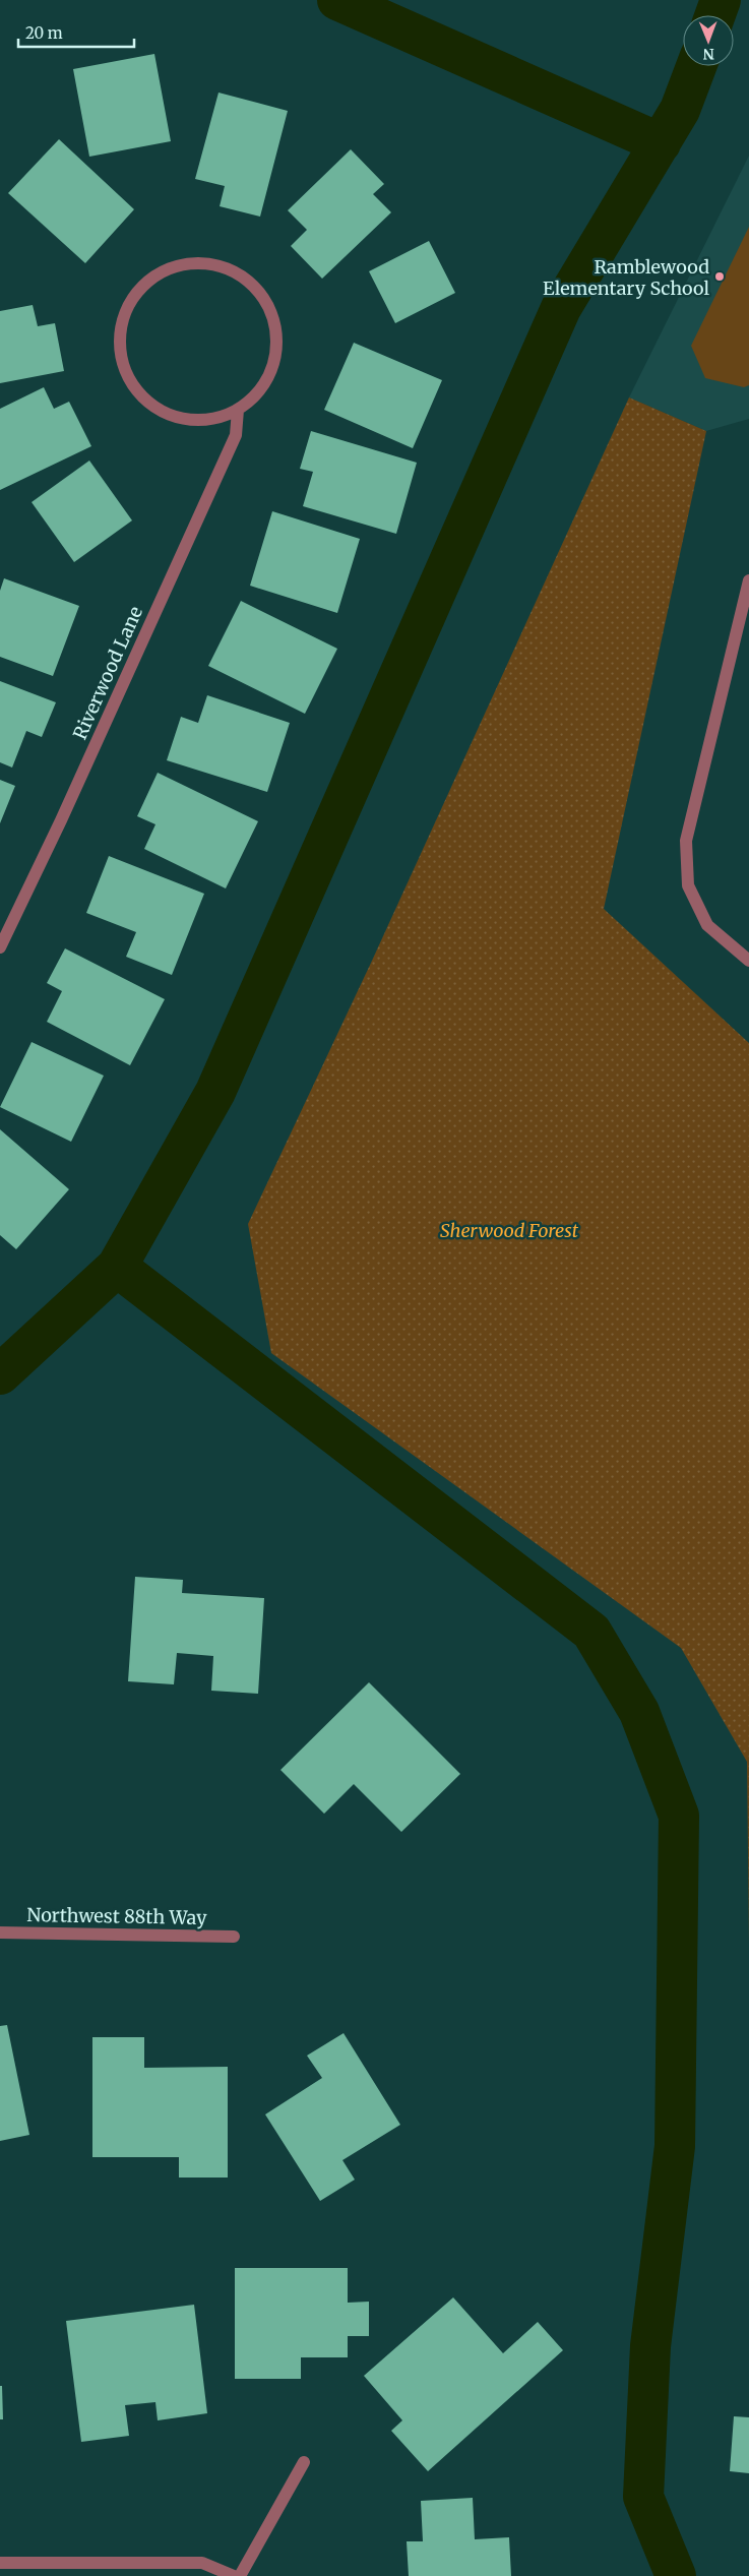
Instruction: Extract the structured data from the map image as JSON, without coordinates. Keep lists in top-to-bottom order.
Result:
{
  "streets": {
    "street": ["Riverwood Lane", "Northwest 88th Way"]
  },
  "parks": ["Sherwood Forest"],
  "places": ["Ramblewood Elementary School"],
  "scale_bar": "20 m",
  "north": "bottom"
}
